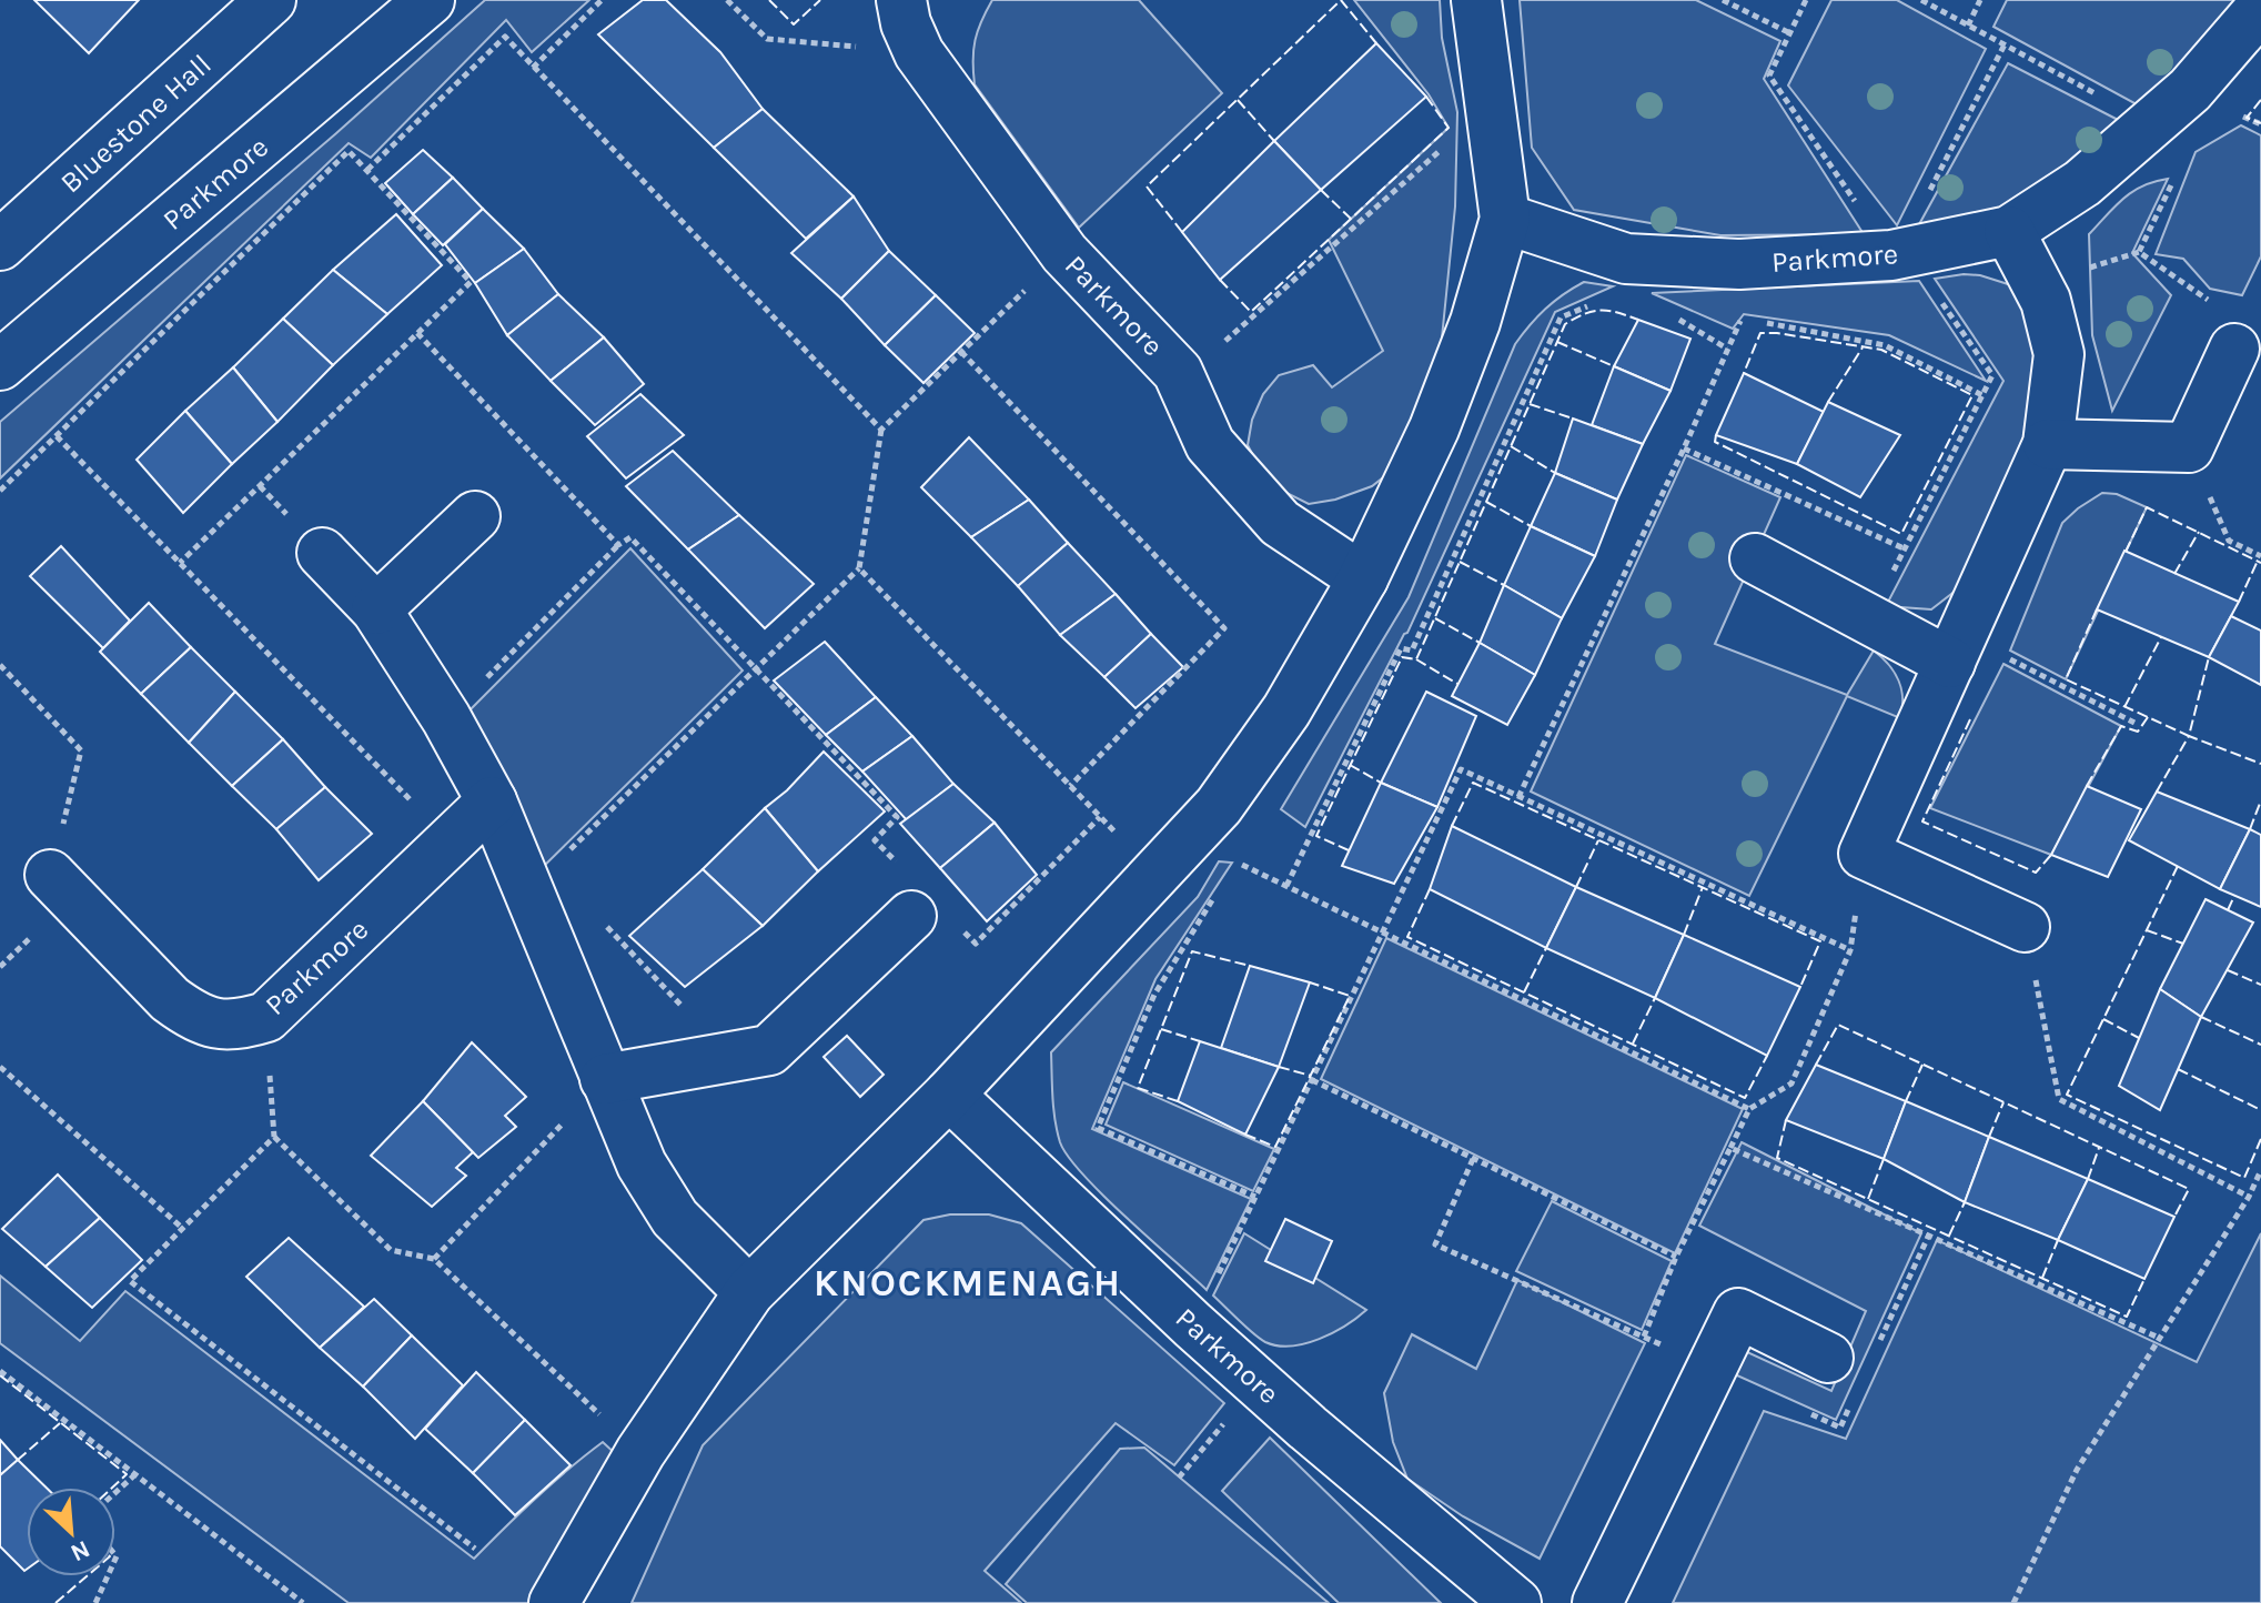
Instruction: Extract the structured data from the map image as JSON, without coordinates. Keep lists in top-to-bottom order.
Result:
{
  "streets": {
    "street": ["Bluestone Hall", "Parkmore"]
  },
  "districts": ["KNOCKMENAGH"],
  "north": "bottom right"
}
